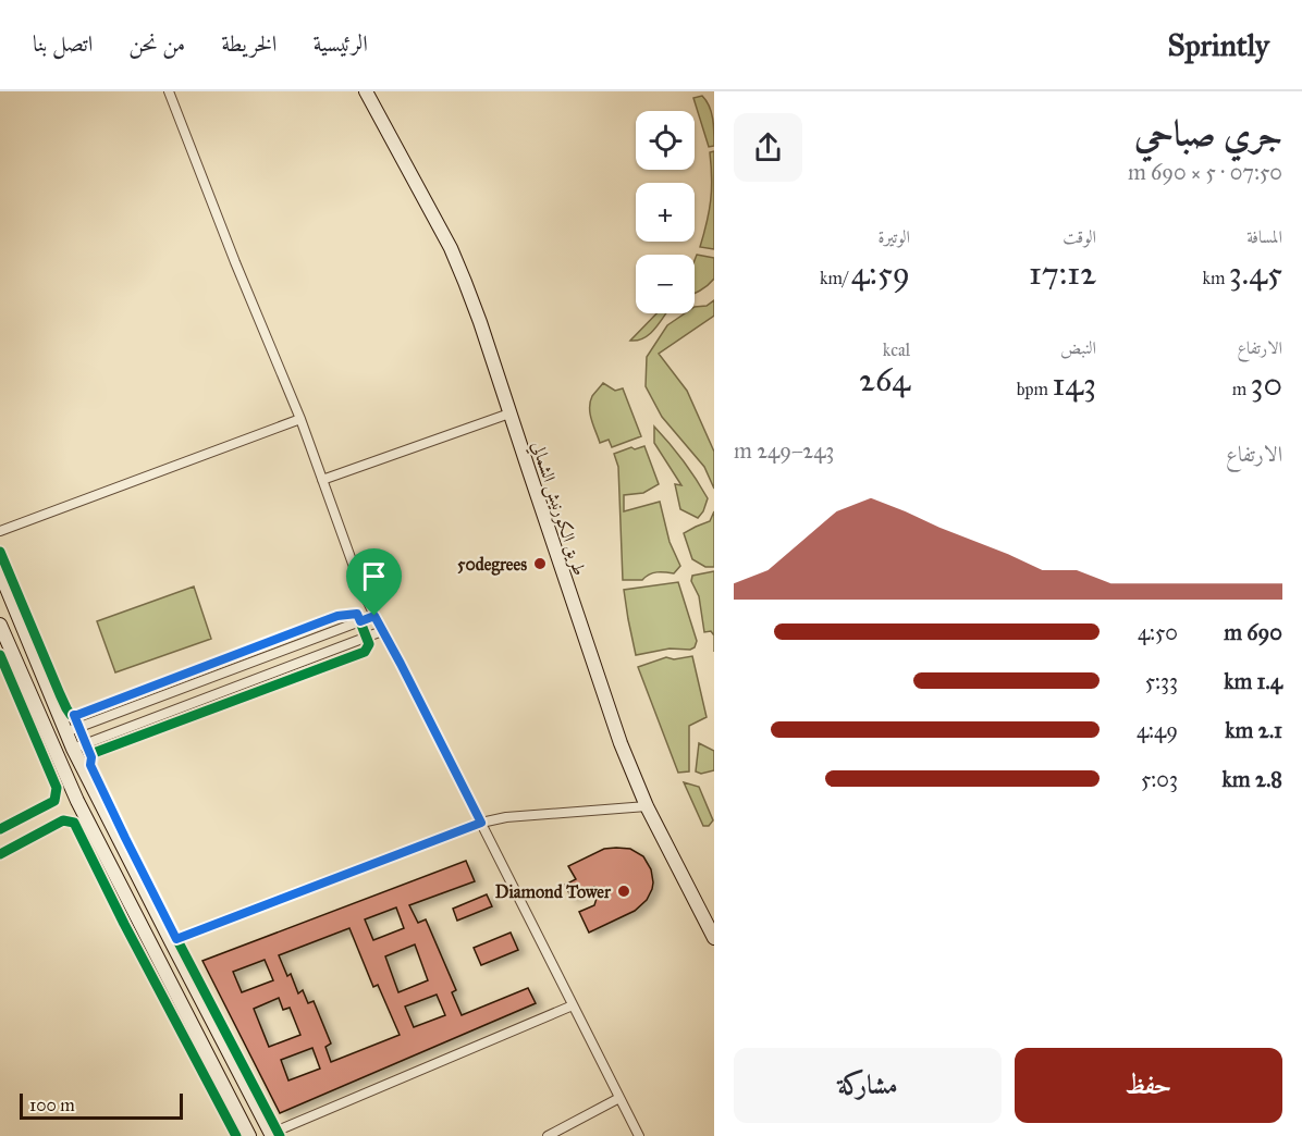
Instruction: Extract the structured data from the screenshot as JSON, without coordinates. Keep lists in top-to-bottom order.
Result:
{
  "streets": {
    "main road": ["طريق الكورنيش الشمالي"]
  },
  "places": ["50degrees", "Diamond Tower"],
  "scale_bar": "100 m",
  "page": {
    "header": "Sprintly",
    "nav": [
      "الرئيسية",
      "الخريطة",
      "من نحن",
      "اتصل بنا"
    ],
    "heading": ["جري صباحي", "07:50 · 5 × 690 m"],
    "map_buttons": ["+", "−"],
    "stats": [
      ["المسافة", "3.45 km"],
      ["الوقت", "17:12"],
      ["الوتيرة", "4:59 /km"],
      ["الارتفاع", "30 m"],
      ["النبض", "143 bpm"],
      ["kcal", "264"]
    ],
    "chart": ["الارتفاع", "243–249 m"],
    "list": [
      {
        "name": "690 m",
        "note": "4:50"
      },
      {
        "name": "1.4 km",
        "note": "5:33"
      },
      {
        "name": "2.1 km",
        "note": "4:49"
      },
      {
        "name": "2.8 km",
        "note": "5:03"
      }
    ],
    "buttons": ["حفظ", "مشاركة"],
    "scale": "100 m"
  }
}
